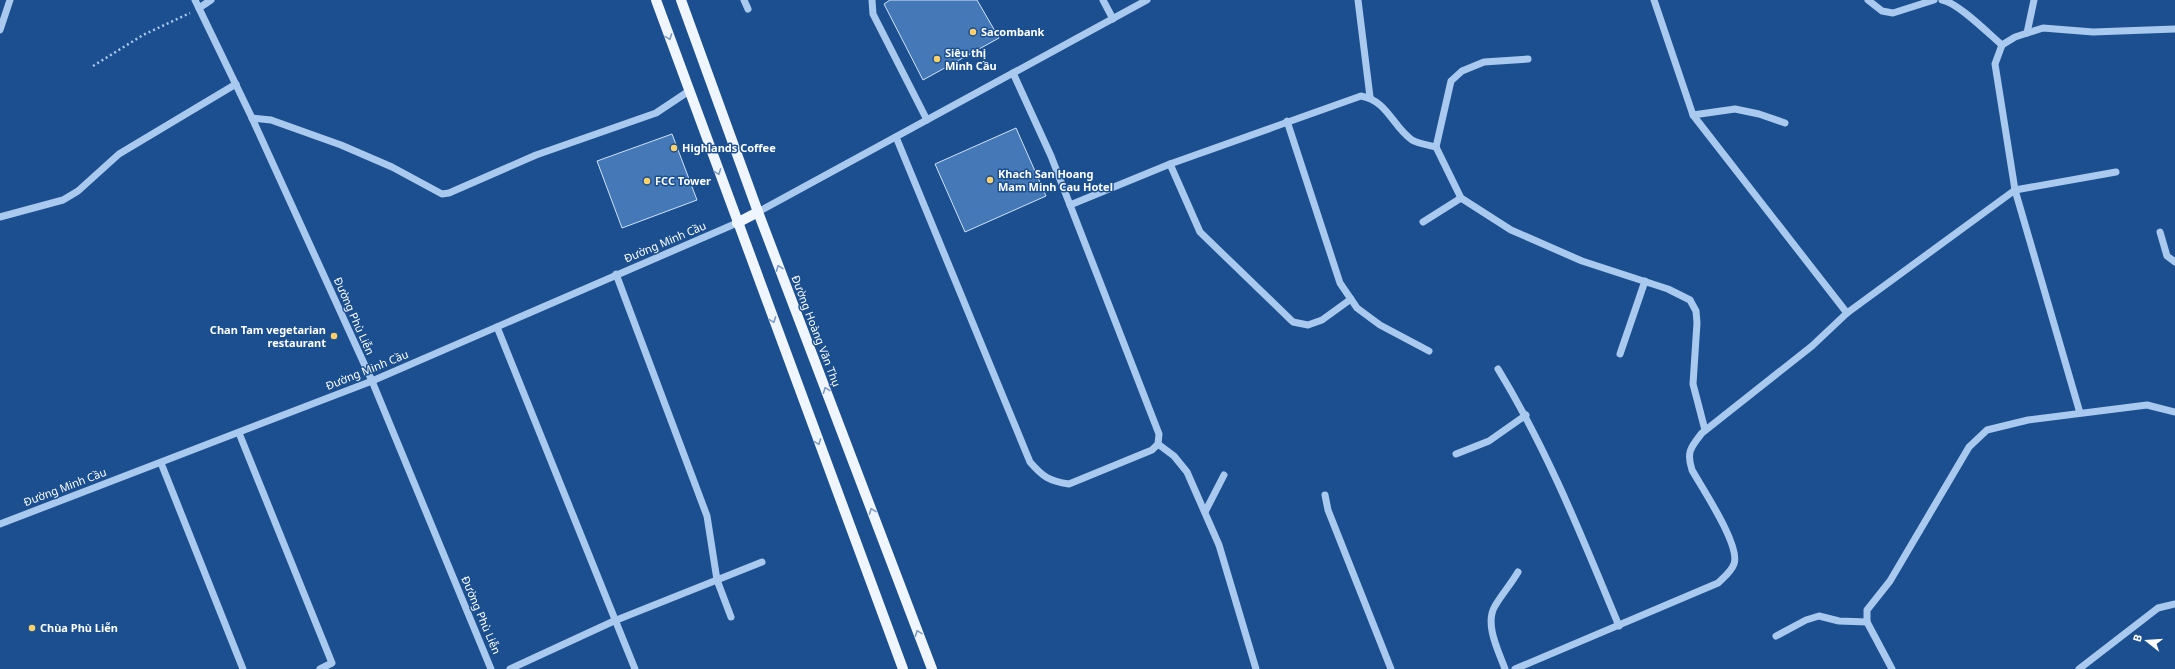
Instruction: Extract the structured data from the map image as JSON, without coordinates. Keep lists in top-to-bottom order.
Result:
{
  "streets": {
    "main road": ["Đường Hoàng Văn Thụ"],
    "street": ["Đường Minh Cầu", "Đường Phù Liễn"]
  },
  "crossings": [
    ["Đường Minh Cầu", "Đường Phù Liễn"]
  ],
  "places": [
    "Sacombank",
    "Siêu thị Minh Cầu",
    "Highlands Coffee",
    "Khach San Hoang Mam Minh Cau Hotel",
    "FCC Tower",
    "Chan Tam vegetarian restaurant",
    "Chùa Phù Liễn"
  ],
  "north": "left"
}
